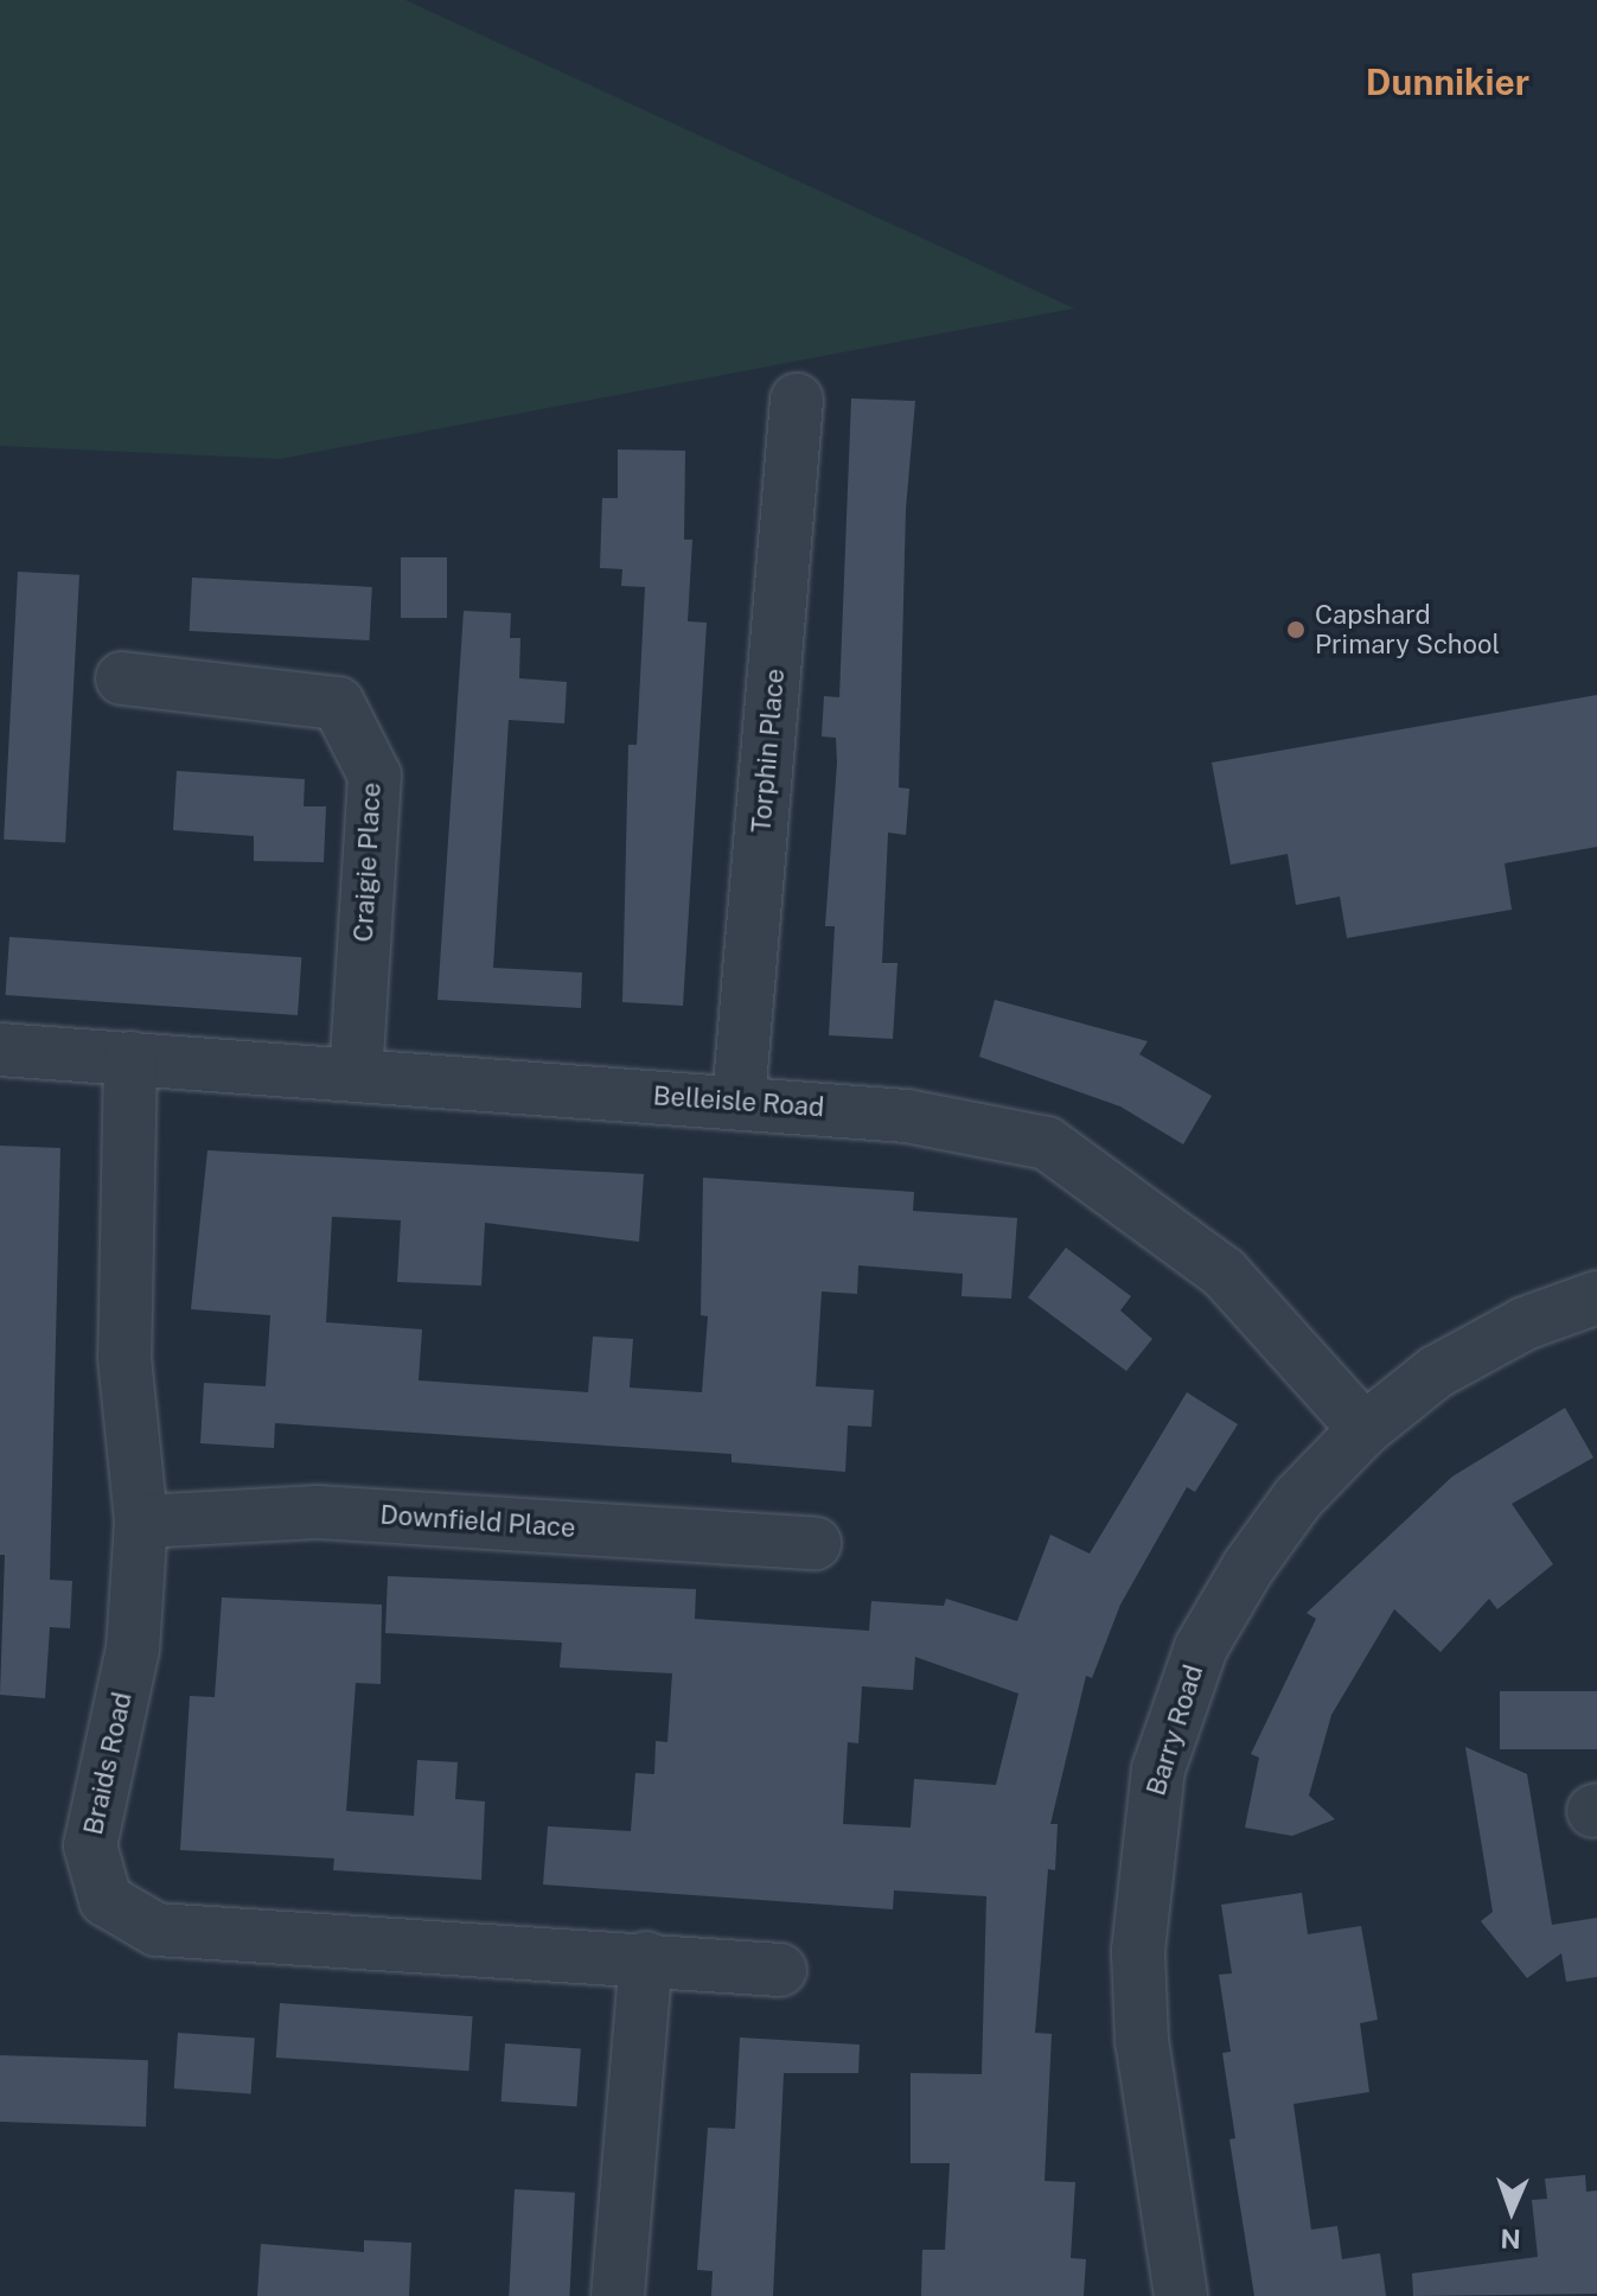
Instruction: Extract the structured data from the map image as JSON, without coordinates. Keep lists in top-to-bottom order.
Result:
{
  "streets": {
    "street": [
      "Torphin Place",
      "Craigie Place",
      "Belleisle Road",
      "Downfield Place",
      "Barry Road",
      "Braids Road"
    ]
  },
  "crossings": [
    ["Torphin Place", "Belleisle Road"],
    ["Craigie Place", "Belleisle Road"],
    ["Belleisle Road", "Barry Road"],
    ["Belleisle Road", "Braids Road"],
    ["Downfield Place", "Braids Road"]
  ],
  "districts": ["Dunnikier"],
  "places": ["Capshard Primary School"],
  "north": "bottom"
}
